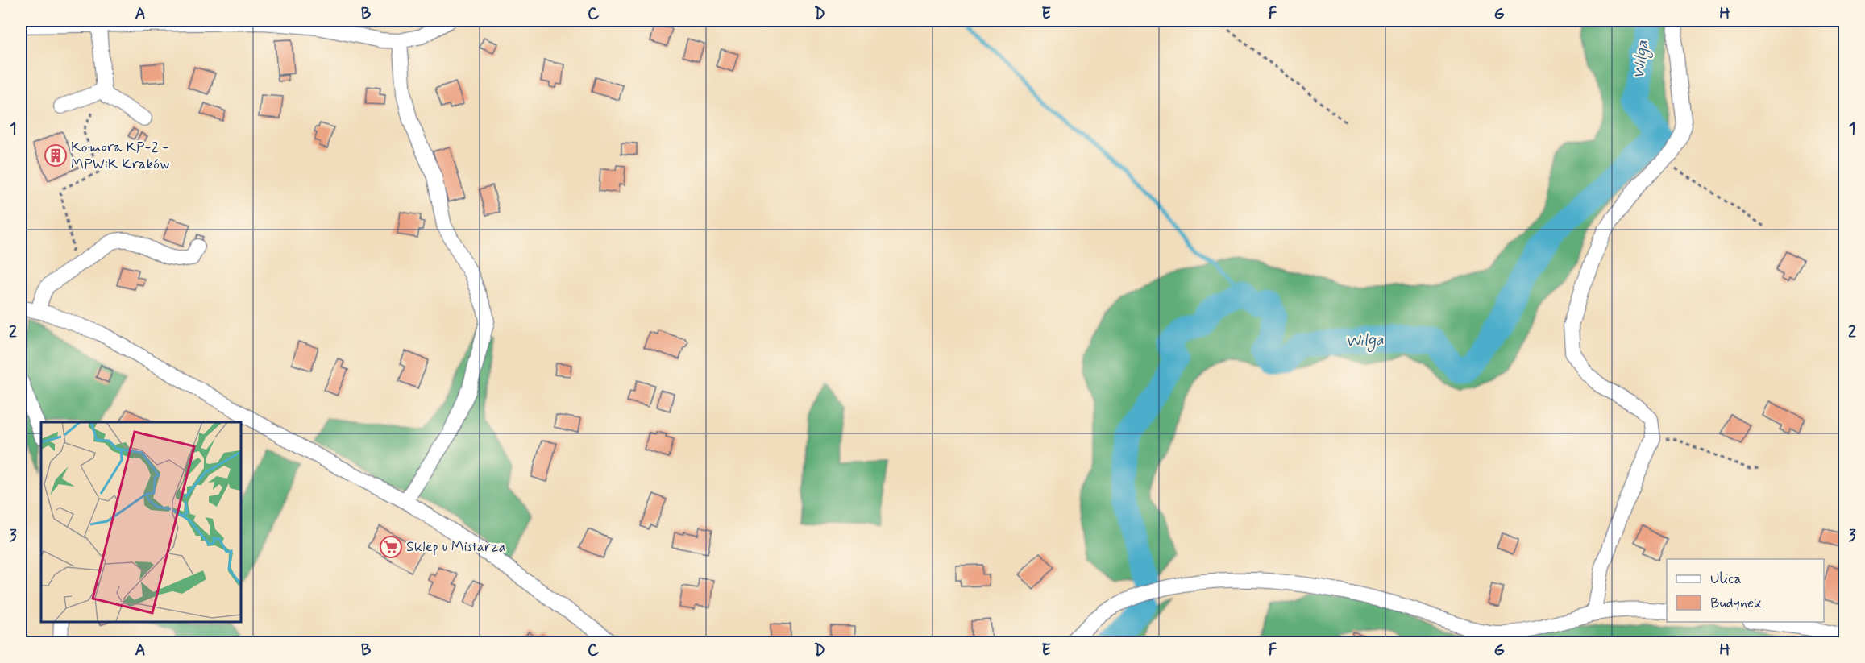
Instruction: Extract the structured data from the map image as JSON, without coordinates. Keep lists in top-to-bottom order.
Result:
{
  "water": ["Wilga"],
  "places": {
    "building": ["Komora KP-2 - MPWiK Kraków"],
    "supermarket": ["Sklep u Mistarza"]
  },
  "legend": ["Ulica", "Budynek"],
  "grid": {
    "columns": [
      "A",
      "B",
      "C",
      "D",
      "E",
      "F",
      "G",
      "H"
    ],
    "rows": ["1", "2", "3"]
  }
}
